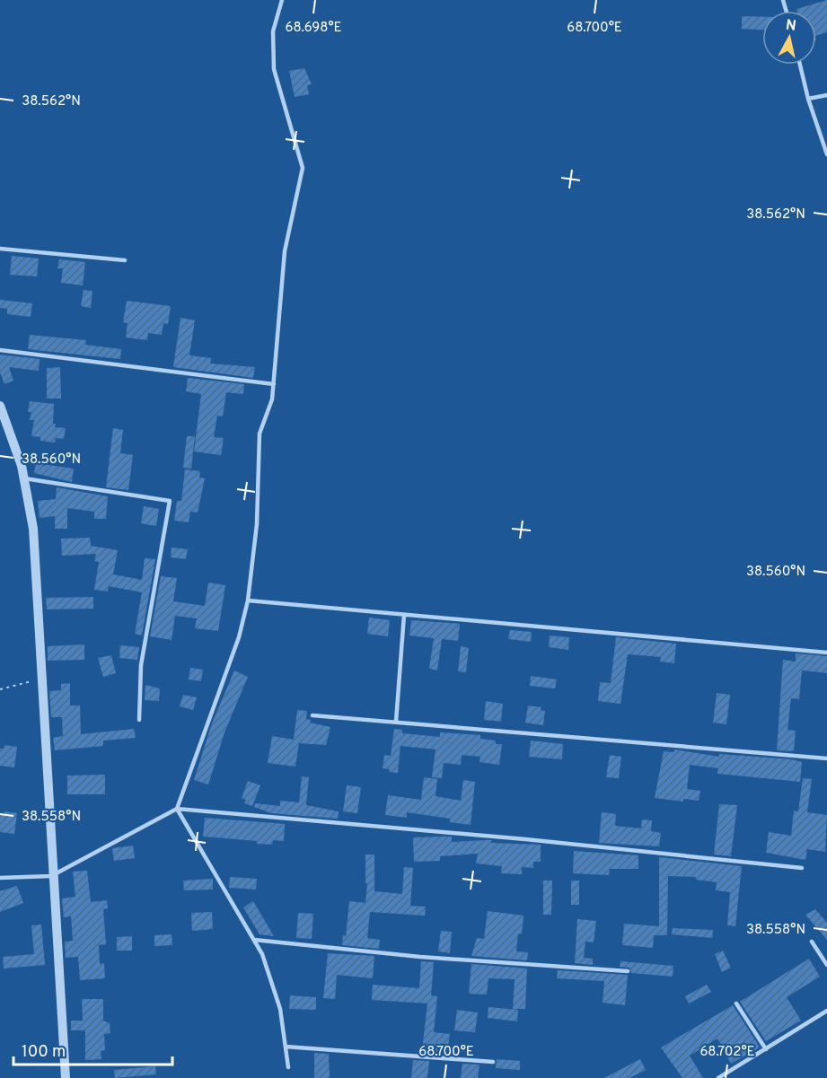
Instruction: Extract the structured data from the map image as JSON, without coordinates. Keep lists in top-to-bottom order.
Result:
{
  "scale_bar": "100 m",
  "north": "top",
  "coordinates": [
    "68.698°E",
    "68.700°E",
    "38.562°N",
    "38.560°N",
    "38.558°N",
    "68.702°E"
  ]
}
